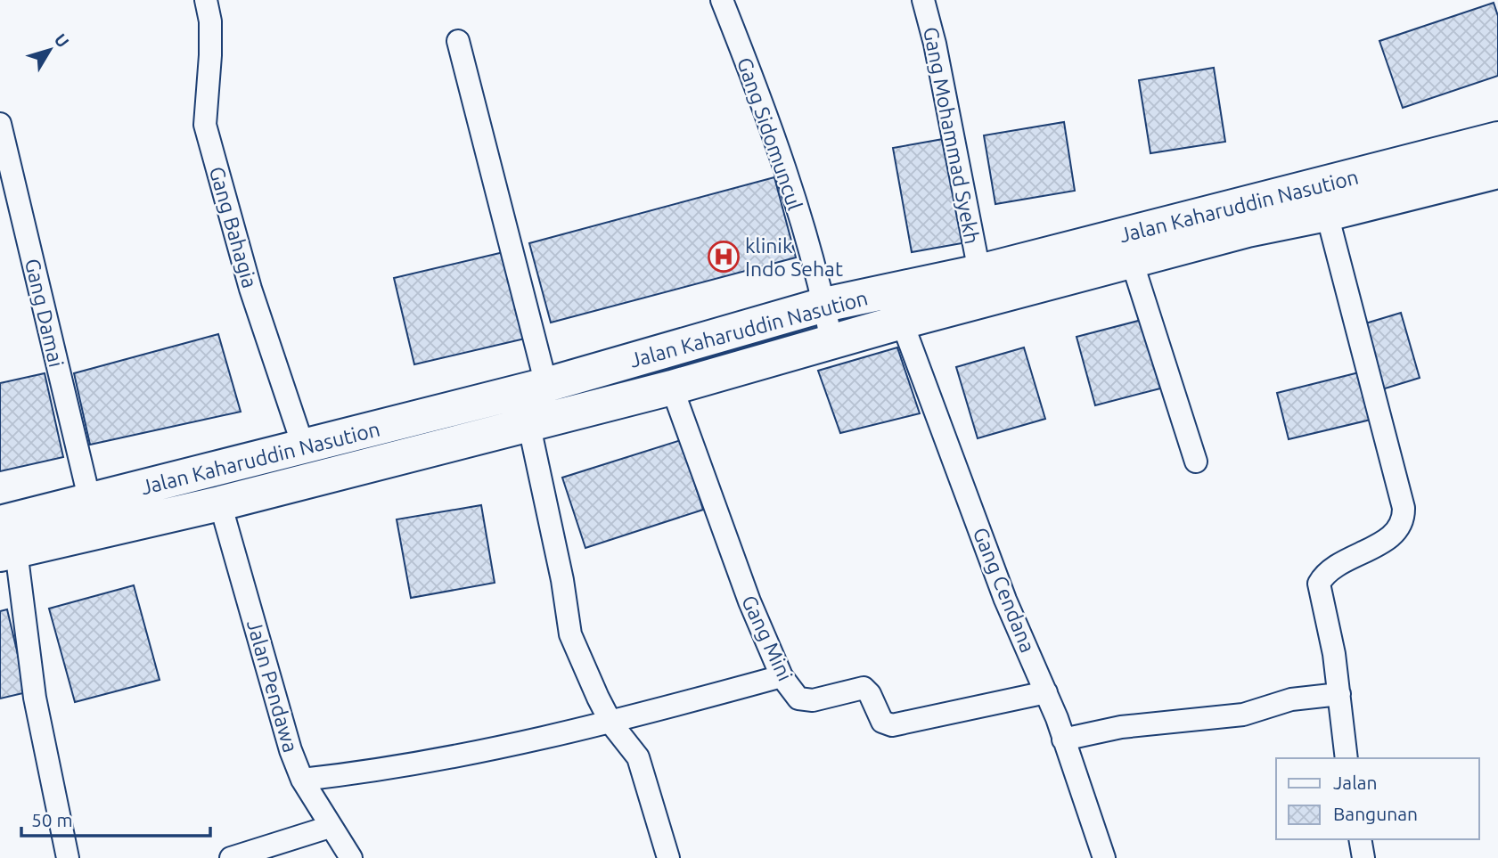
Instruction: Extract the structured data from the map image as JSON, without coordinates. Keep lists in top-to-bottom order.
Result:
{
  "streets": {
    "highway": ["Jalan Kaharuddin Nasution"],
    "street": [
      "Gang Sidomuncul",
      "Gang Mohammad Syekh",
      "Gang Bahagia",
      "Gang Damai",
      "Gang Cendana",
      "Gang Mini",
      "Jalan Pendawa"
    ]
  },
  "crossings": [
    ["Gang Sidomuncul", "Jalan Kaharuddin Nasution"],
    ["Gang Mohammad Syekh", "Jalan Kaharuddin Nasution"],
    ["Jalan Kaharuddin Nasution", "Gang Bahagia"],
    ["Jalan Kaharuddin Nasution", "Gang Damai"],
    ["Jalan Kaharuddin Nasution", "Gang Cendana"],
    ["Jalan Kaharuddin Nasution", "Gang Mini"],
    ["Jalan Kaharuddin Nasution", "Jalan Pendawa"],
    ["Gang Cendana", "Gang Mini"]
  ],
  "places": {
    "hospital": ["klinik Indo Sehat"]
  },
  "legend": ["Jalan", "Bangunan"],
  "scale_bar": "50 m",
  "north": "top right"
}
